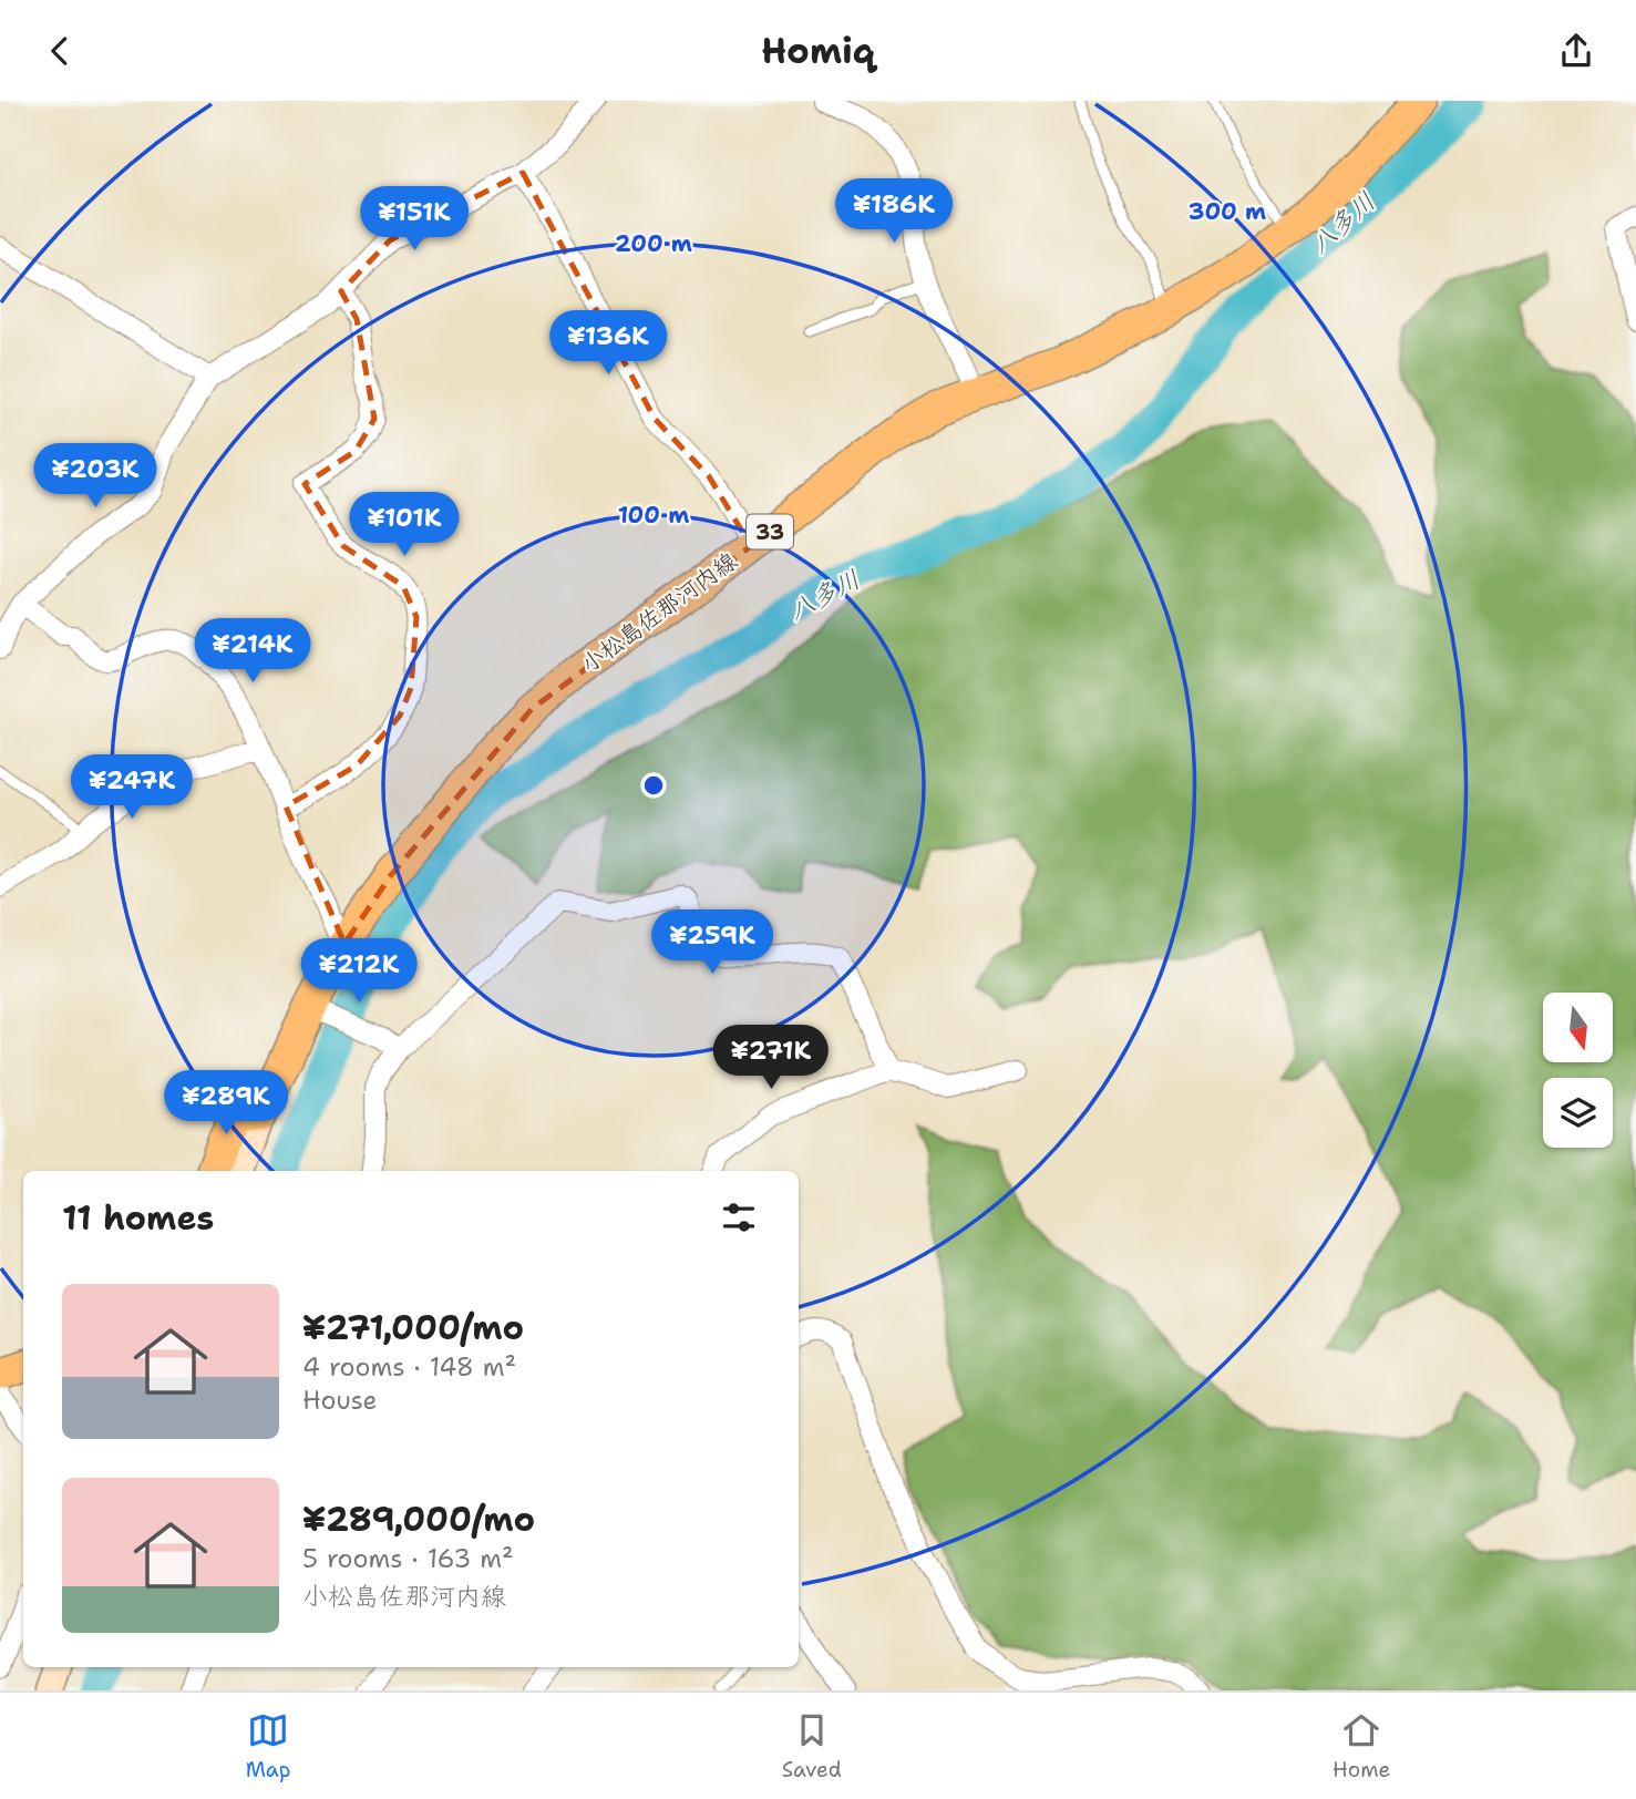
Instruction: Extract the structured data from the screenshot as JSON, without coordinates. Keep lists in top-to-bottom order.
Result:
{
  "streets": {
    "main road": ["33", "小松島佐那河内線"]
  },
  "water": ["八多川"],
  "north": "bottom",
  "page": {
    "header": "Homiq",
    "price": [
      "¥186K",
      "¥151K",
      "¥136K",
      "¥203K",
      "¥101K",
      "¥214K",
      "¥247K",
      "¥259K",
      "¥212K",
      "¥271K",
      "¥289K"
    ],
    "heading": "11 homes",
    "list": [
      {
        "name": "¥271,000/mo",
        "note": "4 rooms · 148 m² · House"
      },
      {
        "name": "¥289,000/mo",
        "note": "5 rooms · 163 m² · 小松島佐那河内線"
      }
    ],
    "tabs": ["Map", "Saved", "Home"]
  },
  "rings": ["300 m", "200 m", "100 m"]
}
